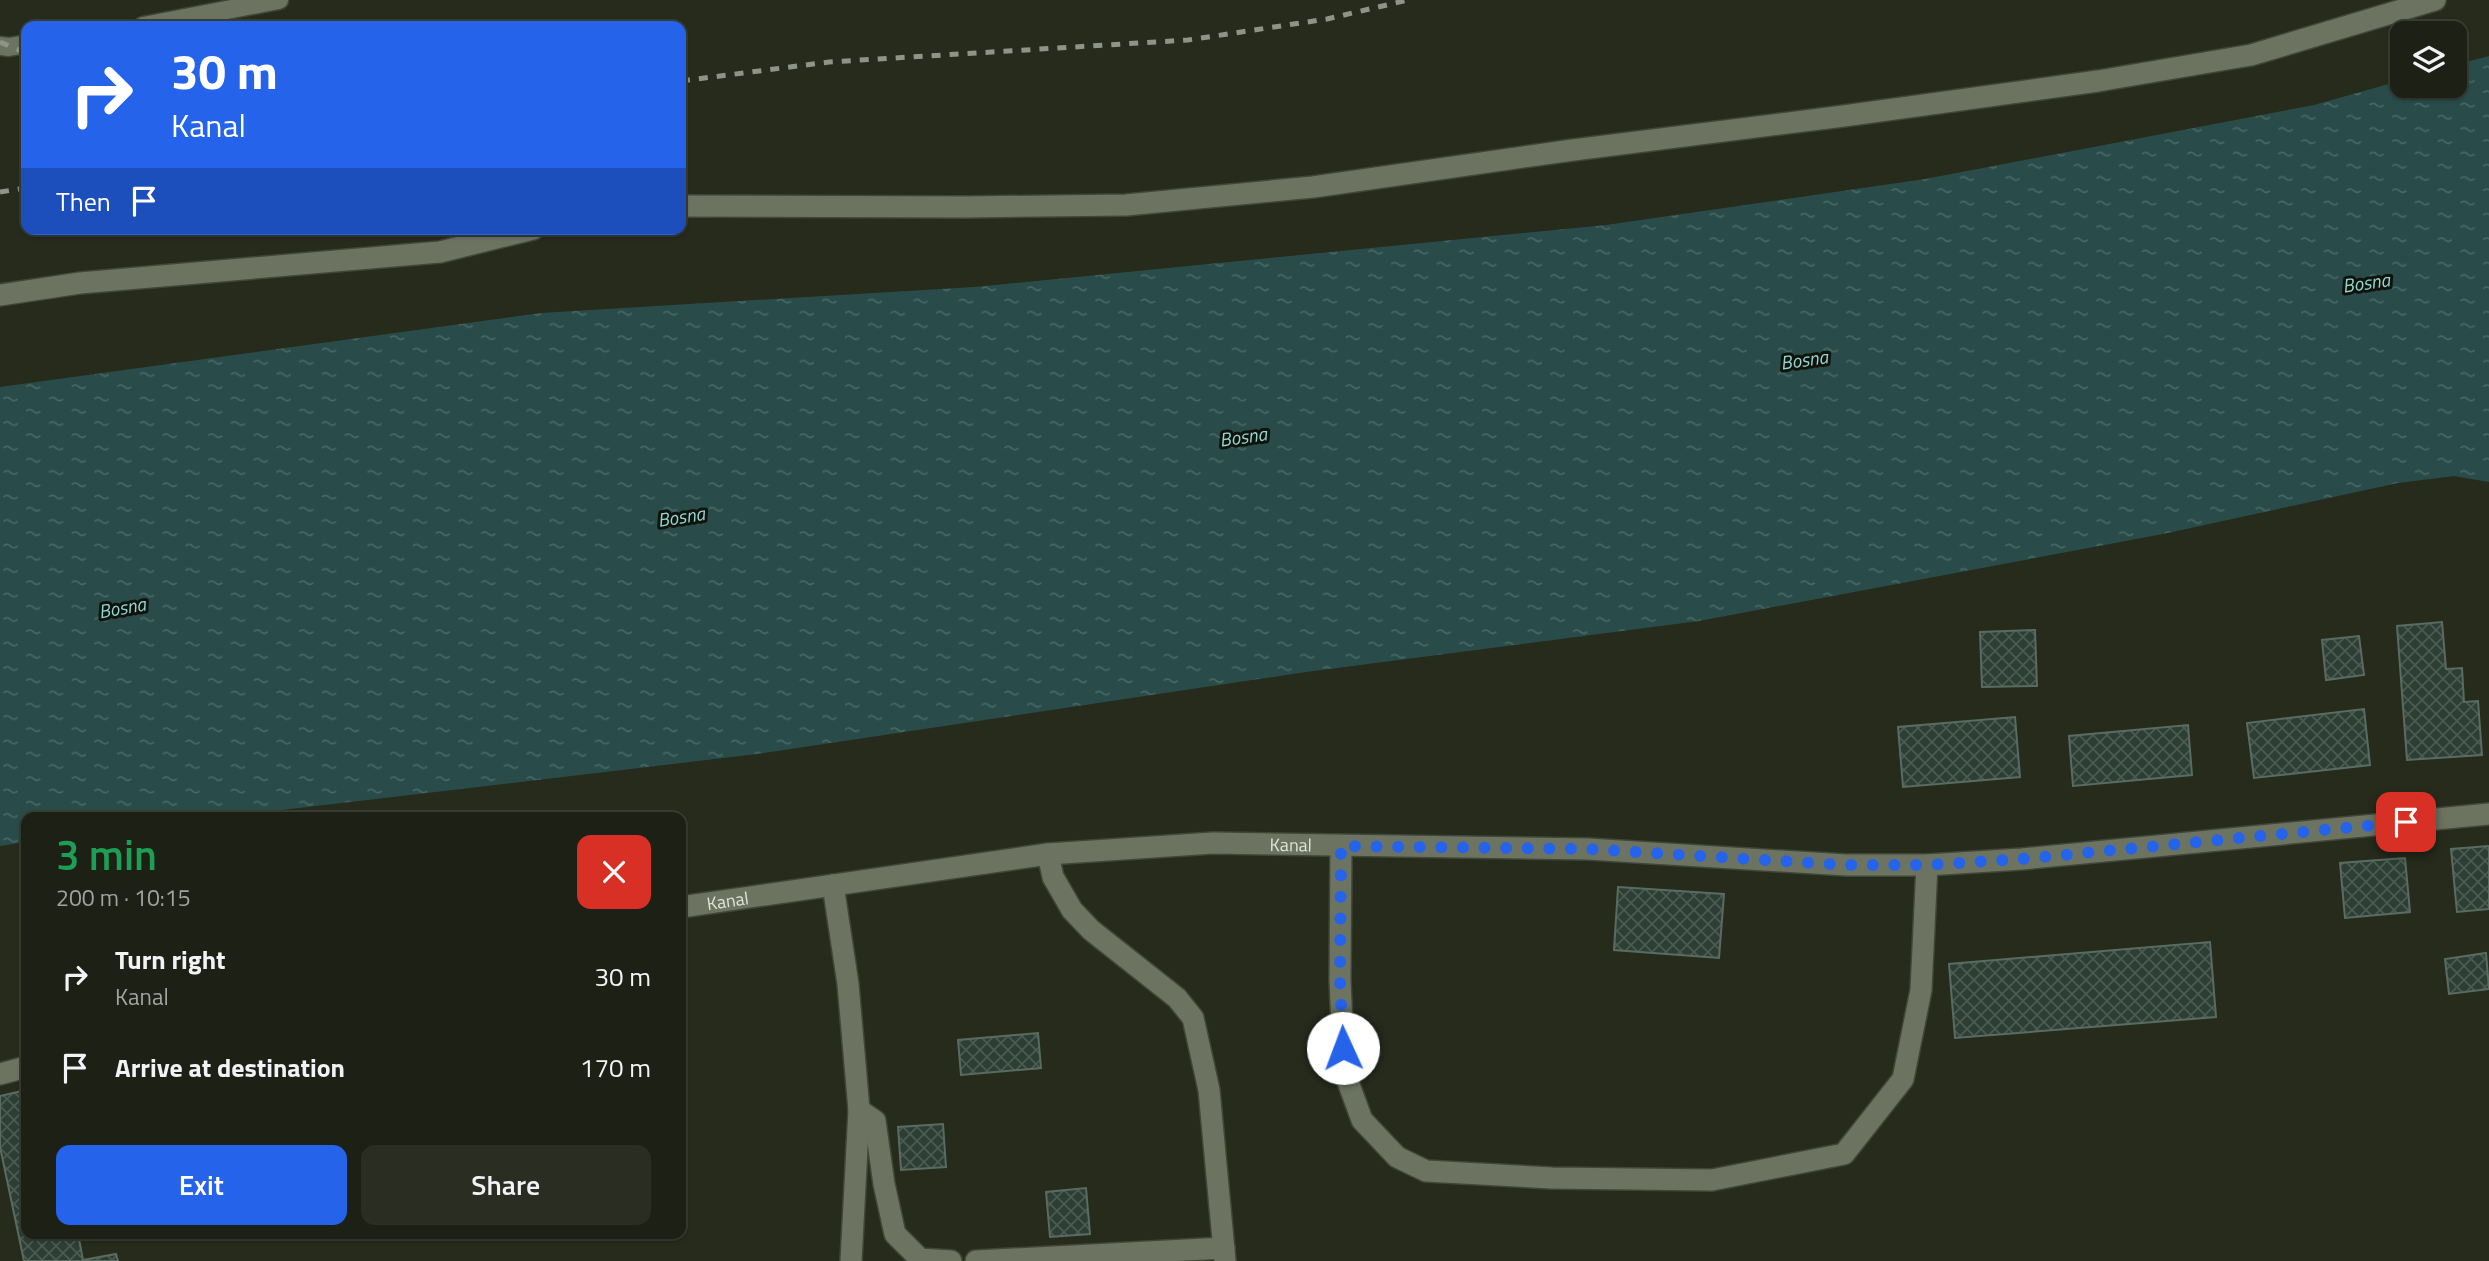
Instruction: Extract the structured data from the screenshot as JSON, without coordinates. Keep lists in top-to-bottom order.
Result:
{
  "streets": {
    "street": ["Kanal"]
  },
  "water": ["Bosna"],
  "page": {
    "turn": ["30 m", "Kanal"],
    "then": "Then",
    "heading": ["3 min", "200 m · 10:15"],
    "list": [
      {
        "name": "Turn right",
        "note": "Kanal",
        "value": "30 m"
      },
      {
        "name": "Arrive at destination",
        "value": "170 m"
      }
    ],
    "buttons": ["Exit", "Share"]
  }
}
